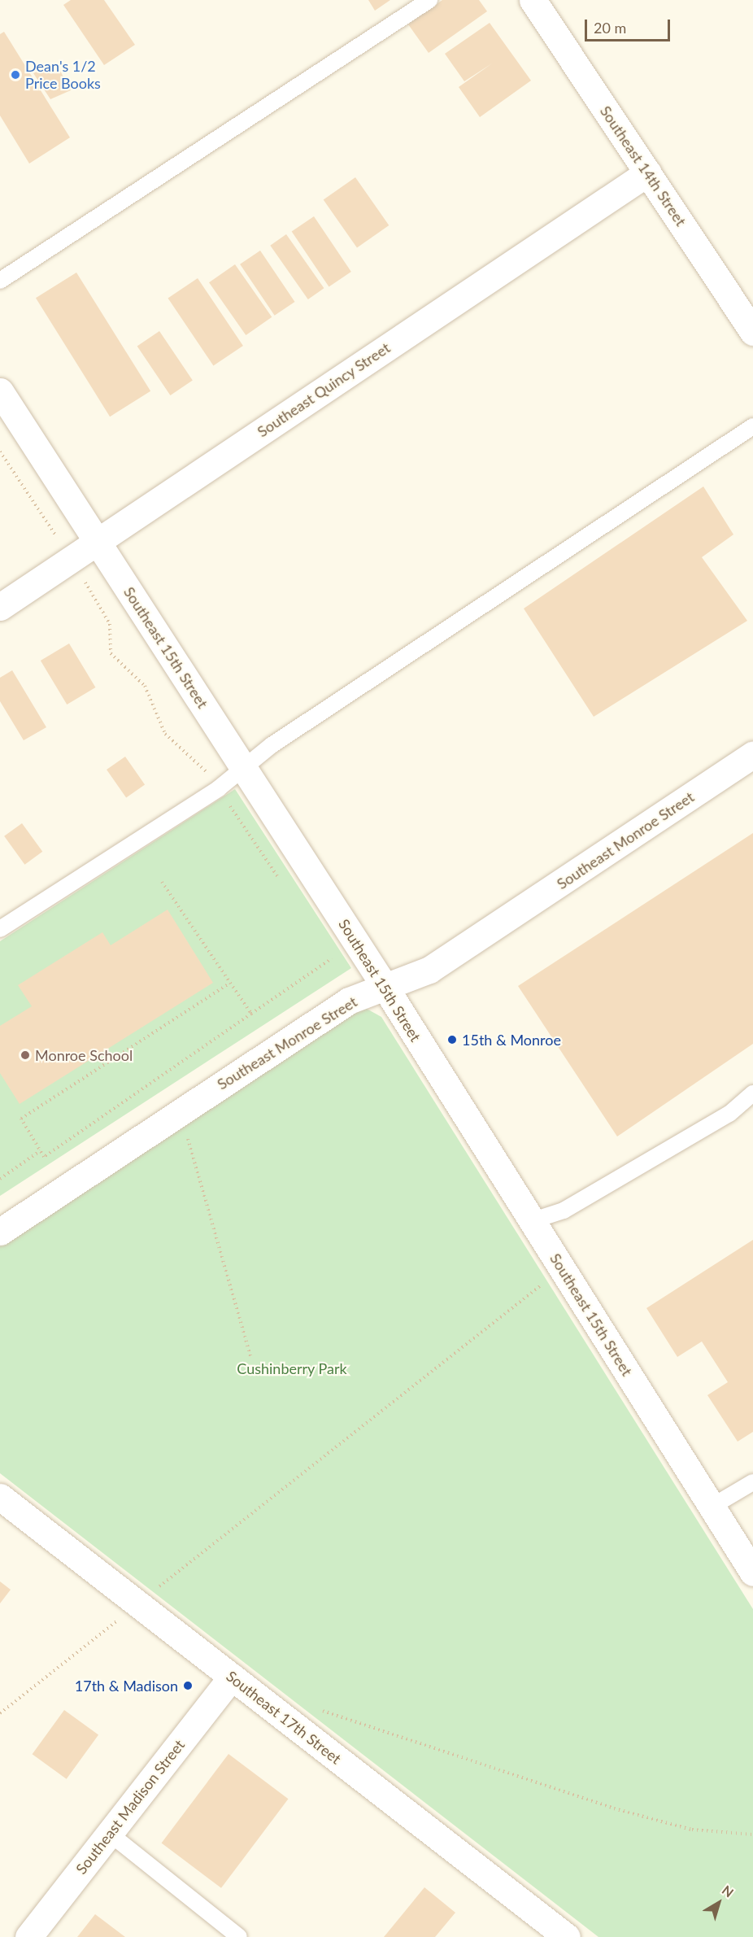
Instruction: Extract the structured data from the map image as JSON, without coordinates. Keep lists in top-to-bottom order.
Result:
{
  "streets": {
    "street": [
      "Southeast 14th Street",
      "Southeast Quincy Street",
      "Southeast 15th Street",
      "Southeast Monroe Street",
      "Southeast 17th Street",
      "Southeast Madison Street"
    ]
  },
  "crossings": [
    ["Southeast 14th Street", "Southeast Quincy Street"],
    ["Southeast Quincy Street", "Southeast 15th Street"],
    ["Southeast 15th Street", "Southeast Monroe Street"],
    ["Southeast 17th Street", "Southeast Madison Street"]
  ],
  "parks": ["Cushinberry Park"],
  "places": [
    "Dean's 1/2 Price Books",
    "15th & Monroe",
    "Monroe School",
    "17th & Madison"
  ],
  "scale_bar": "20 m",
  "north": "top right"
}
